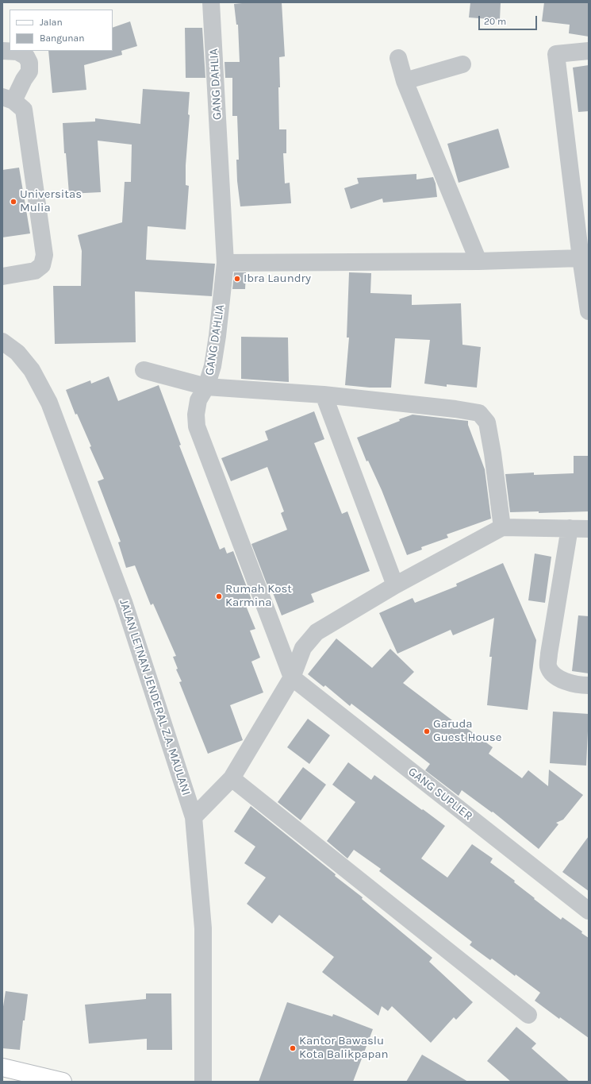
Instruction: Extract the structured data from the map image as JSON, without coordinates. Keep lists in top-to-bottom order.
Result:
{
  "streets": {
    "street": ["GANG DAHLIA", "JALAN LETNAN JENDERAL Z.A. MAULANI", "GANG SUPLIER"]
  },
  "crossings": [
    ["GANG DAHLIA", "GANG SUPLIER"]
  ],
  "places": [
    "Universitas Mulia",
    "Ibra Laundry",
    "Rumah Kost Karmina",
    "Garuda Guest House",
    "Kantor Bawaslu Kota Balikpapan"
  ],
  "legend": ["Jalan", "Bangunan"],
  "scale_bar": "20 m"
}
